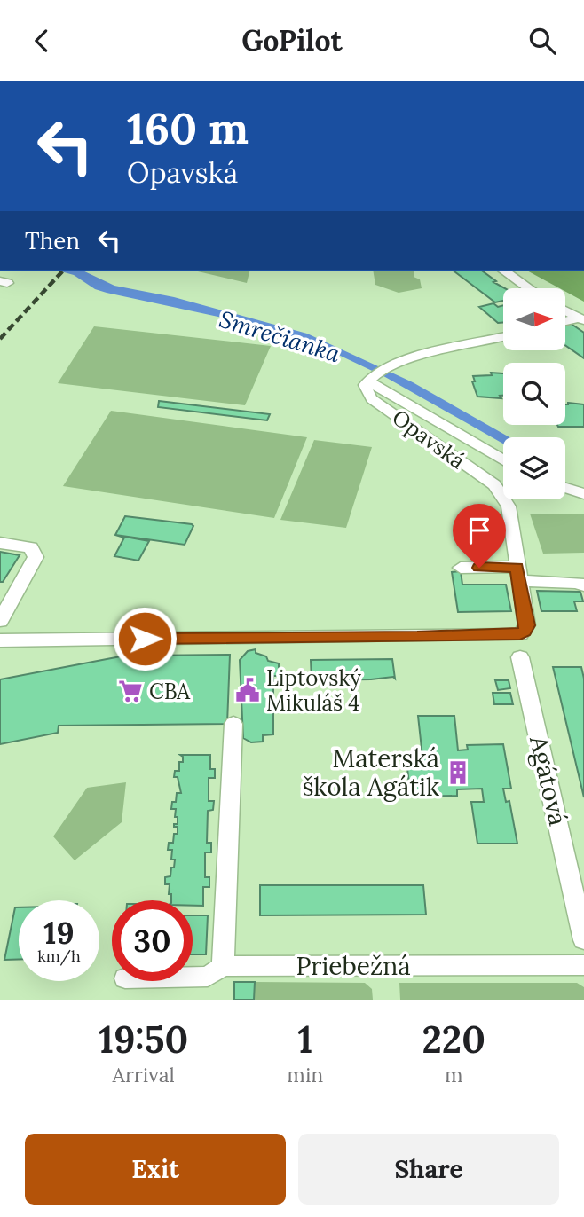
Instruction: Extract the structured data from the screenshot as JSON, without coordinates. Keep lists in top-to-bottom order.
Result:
{
  "streets": {
    "street": ["Opavská", "Agátová", "Priebežná"]
  },
  "water": ["Smrečianka"],
  "places": {
    "public building": ["Liptovský Mikuláš 4"],
    "supermarket": ["CBA"],
    "building": ["Materská škola Agátik"]
  },
  "north": "right",
  "page": {
    "header": "GoPilot",
    "turn": ["160 m", "Opavská"],
    "then": "Then",
    "speed": "19 km/h",
    "limit": "30",
    "eta": [
      "19:50",
      "Arrival",
      "1",
      "min",
      "220",
      "m"
    ],
    "buttons": ["Exit", "Share"]
  }
}
